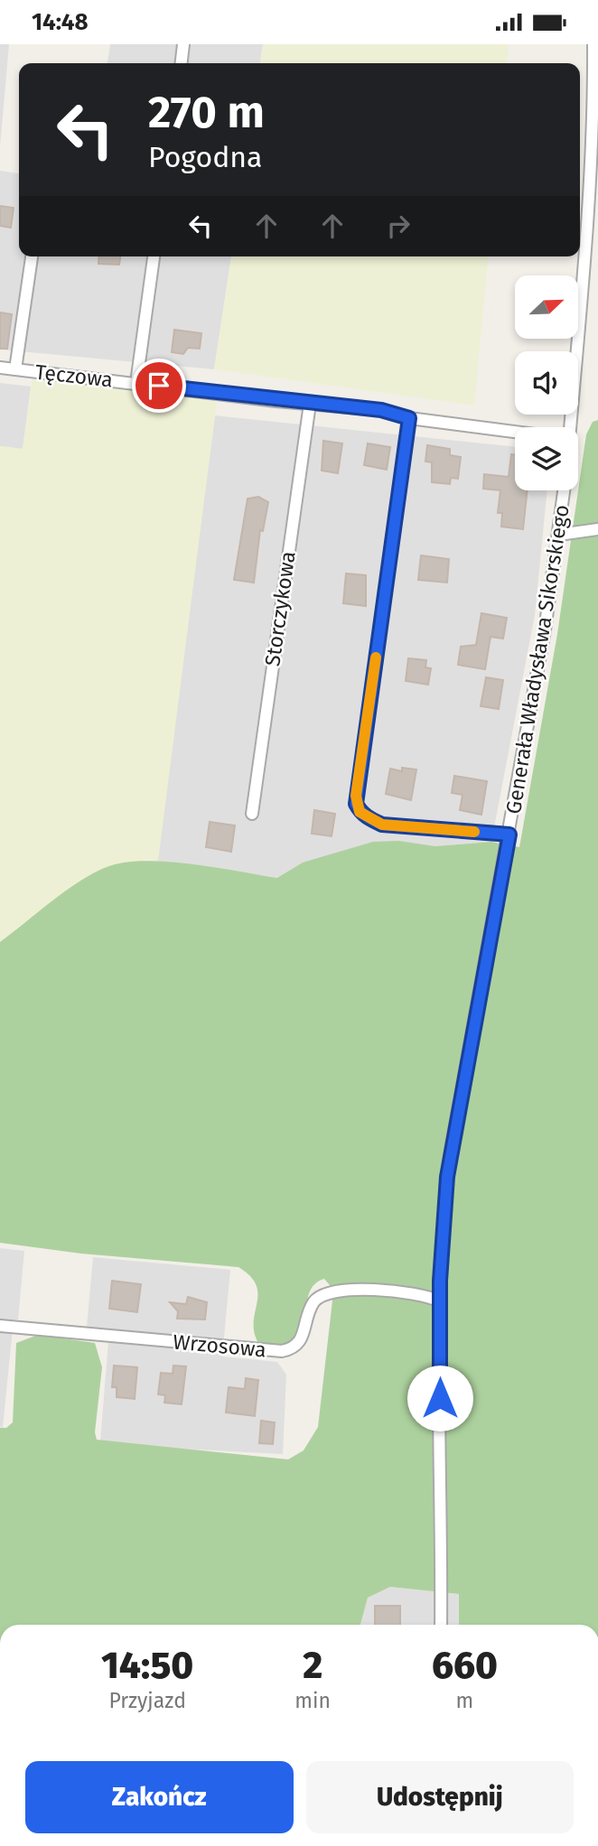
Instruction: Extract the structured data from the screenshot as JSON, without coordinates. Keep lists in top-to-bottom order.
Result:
{
  "streets": {
    "street": [
      "Tęczowa",
      "Storczykowa",
      "Generała Władysława Sikorskiego",
      "Wrzosowa"
    ]
  },
  "crossings": [
    ["Tęczowa", "Storczykowa"],
    ["Generała Władysława Sikorskiego", "Wrzosowa"]
  ],
  "north": "top right",
  "page": {
    "status": "14:48",
    "turn": ["270 m", "Pogodna"],
    "eta": [
      "14:50",
      "Przyjazd",
      "2",
      "min",
      "660",
      "m"
    ],
    "buttons": ["Zakończ", "Udostępnij"]
  }
}
